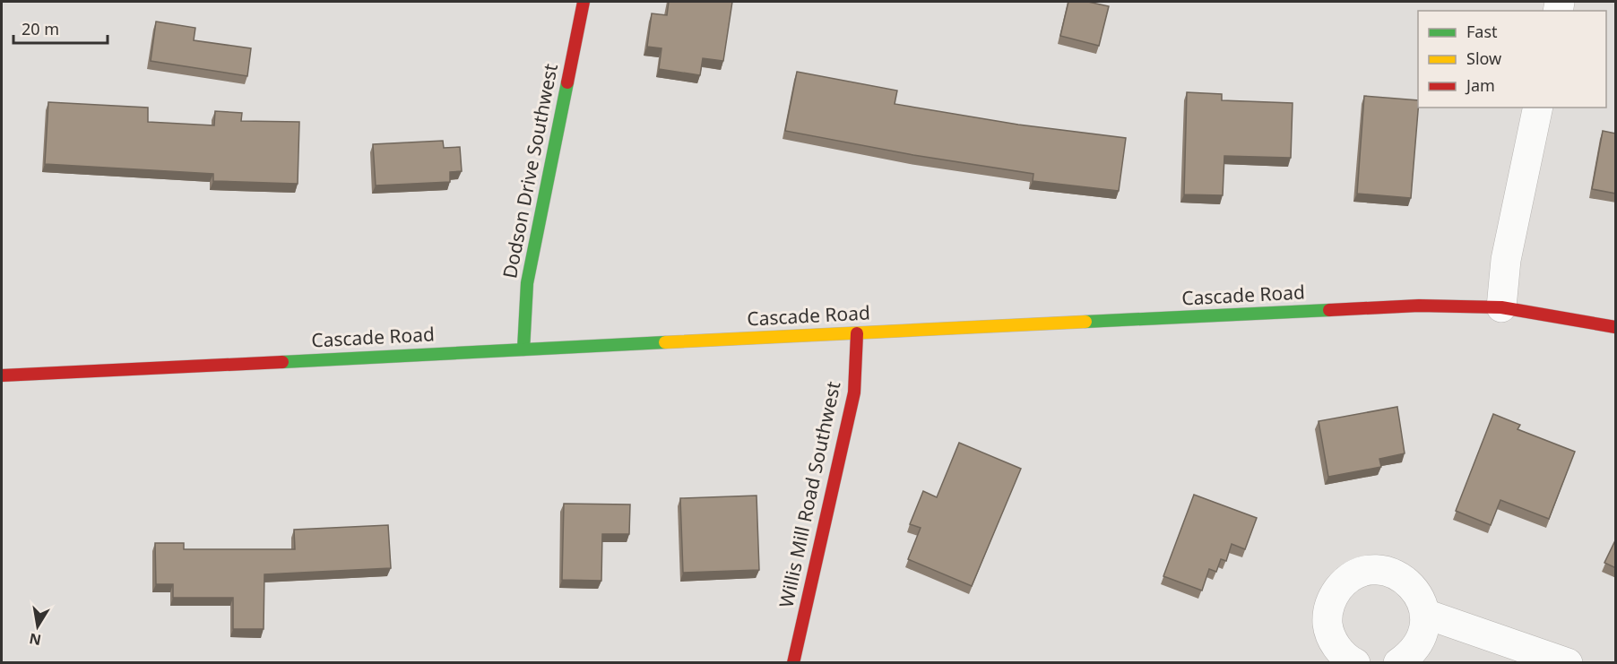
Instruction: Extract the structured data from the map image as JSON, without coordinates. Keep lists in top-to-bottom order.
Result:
{
  "streets": {
    "main road": ["Dodson Drive Southwest", "Cascade Road", "Willis Mill Road Southwest"]
  },
  "crossings": [
    ["Dodson Drive Southwest", "Cascade Road"],
    ["Cascade Road", "Willis Mill Road Southwest"]
  ],
  "legend": ["Fast", "Slow", "Jam"],
  "scale_bar": "20 m",
  "north": "bottom"
}
